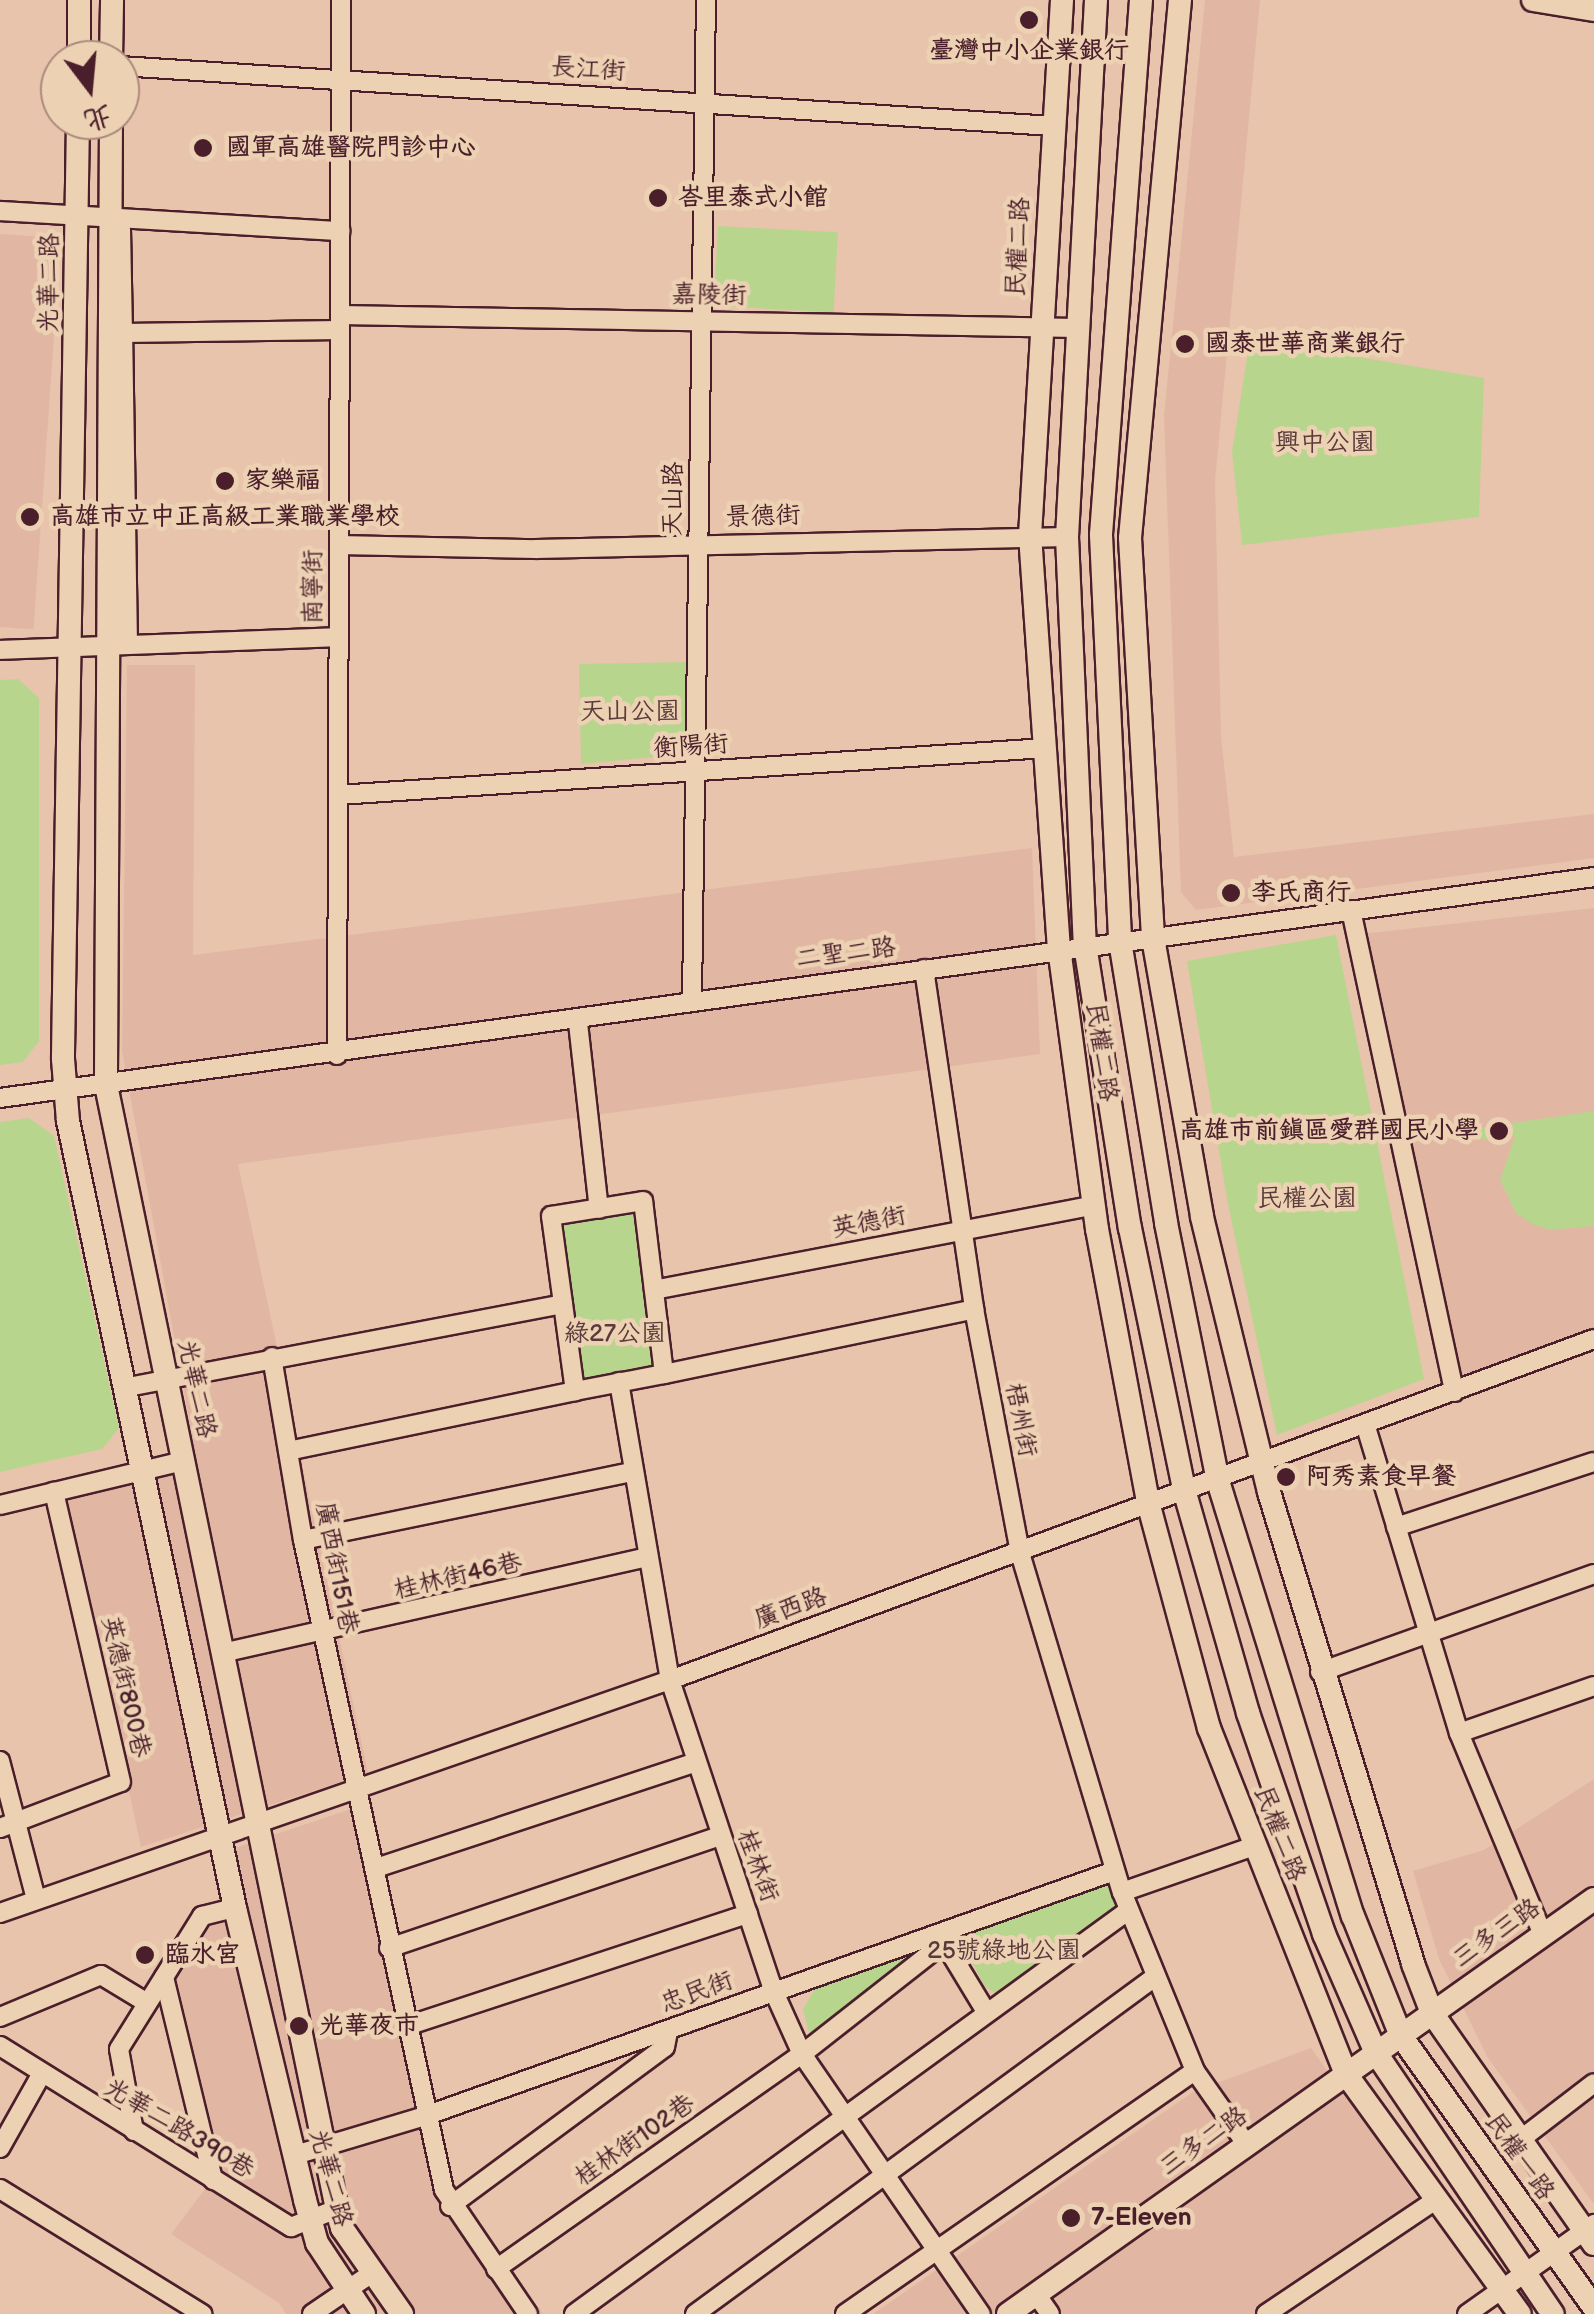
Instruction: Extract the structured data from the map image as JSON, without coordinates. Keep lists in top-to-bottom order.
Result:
{
  "streets": {
    "street": [
      "長江街",
      "民權二路",
      "光華二路",
      "嘉陵街",
      "天山路",
      "景德街",
      "南寧街",
      "衡陽街",
      "二聖二路",
      "英德街",
      "梧州街",
      "廣西街151巷",
      "桂林街46巷",
      "廣西路",
      "英德街800巷",
      "桂林街",
      "三多三路",
      "忠民街",
      "光華二路390巷",
      "桂林街102巷",
      "三多二路",
      "民權一路"
    ]
  },
  "crossings": [
    ["長江街", "民權二路"],
    ["長江街", "天山路"],
    ["長江街", "南寧街"],
    ["民權二路", "嘉陵街"],
    ["民權二路", "景德街"],
    ["民權二路", "衡陽街"],
    ["民權二路", "二聖二路"],
    ["民權二路", "英德街"],
    ["民權二路", "廣西路"],
    ["民權二路", "三多二路"],
    ["民權二路", "民權一路"],
    ["光華二路", "二聖二路"],
    ["光華二路", "桂林街46巷"],
    ["光華二路", "廣西路"],
    ["光華二路", "忠民街"],
    ["光華二路", "光華二路390巷"],
    ["嘉陵街", "天山路"],
    ["嘉陵街", "南寧街"],
    ["天山路", "景德街"],
    ["天山路", "衡陽街"],
    ["天山路", "二聖二路"],
    ["景德街", "南寧街"],
    ["南寧街", "衡陽街"],
    ["南寧街", "二聖二路"],
    ["二聖二路", "梧州街"],
    ["英德街", "梧州街"],
    ["梧州街", "廣西路"],
    ["梧州街", "忠民街"],
    ["梧州街", "三多二路"],
    ["廣西街151巷", "桂林街46巷"],
    ["廣西街151巷", "廣西路"],
    ["廣西街151巷", "忠民街"],
    ["桂林街46巷", "桂林街"],
    ["廣西路", "桂林街"],
    ["桂林街", "忠民街"],
    ["桂林街", "桂林街102巷"],
    ["三多三路", "三多二路"],
    ["三多三路", "民權一路"],
    ["忠民街", "桂林街102巷"],
    ["三多二路", "民權一路"]
  ],
  "parks": [
    "興中公園",
    "天山公園",
    "民權公園",
    "綠27公園",
    "25號綠地公園"
  ],
  "places": [
    "臺灣中小企業銀行",
    "國軍高雄醫院門診中心",
    "峇里泰式小館",
    "國泰世華商業銀行",
    "家樂福",
    "高雄市立中正高級工業職業學校",
    "李氏商行",
    "高雄市前鎮區愛群國民小學",
    "阿秀素食早餐",
    "臨水宮",
    "光華夜市",
    "7-Eleven"
  ],
  "north": "bottom"
}
